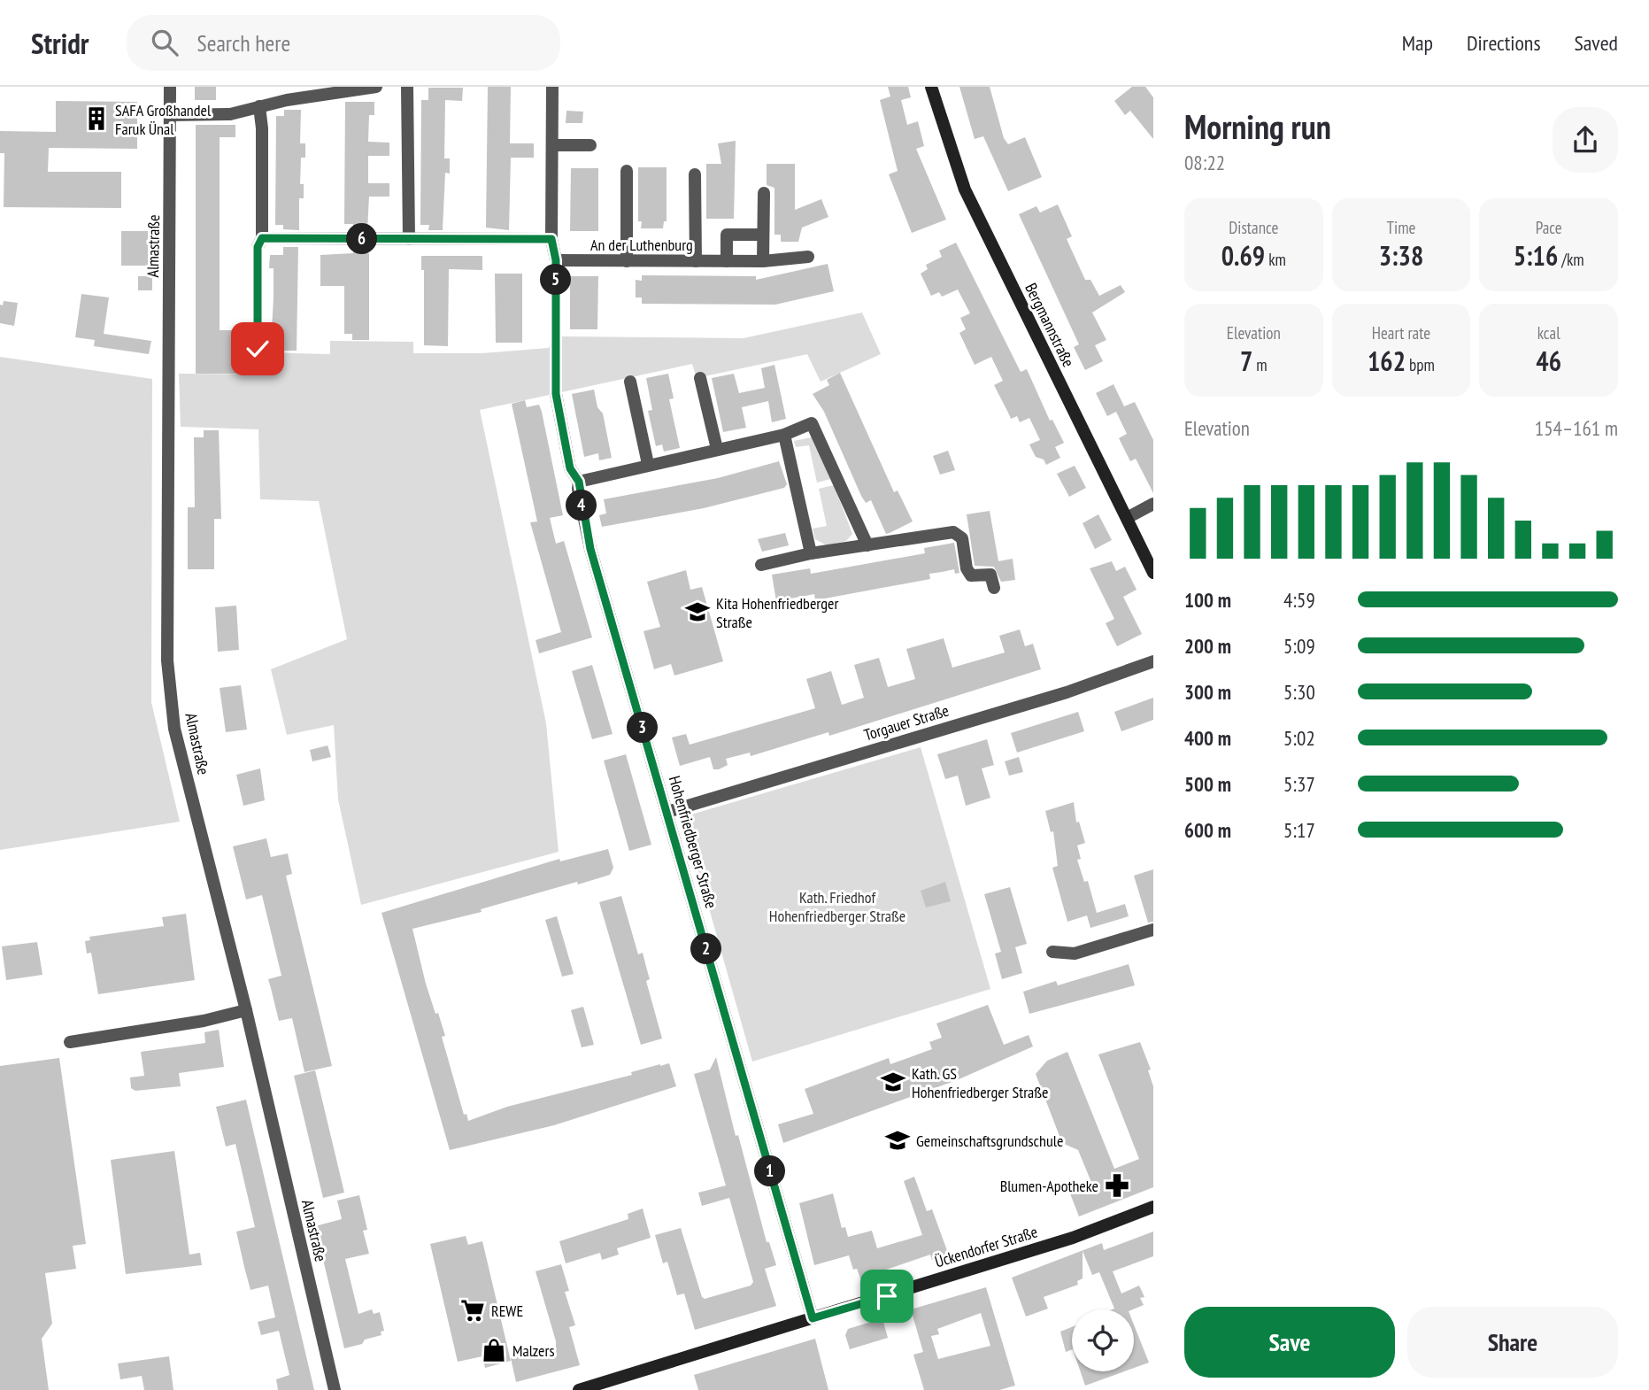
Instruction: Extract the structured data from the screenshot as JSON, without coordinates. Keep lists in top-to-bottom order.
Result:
{
  "streets": {
    "main road": ["Bergmannstraße", "Ückendorfer Straße"],
    "street": [
      "An der Luthenburg",
      "Almastraße",
      "Torgauer Straße",
      "Hohenfriedberger Straße"
    ]
  },
  "crossings": [
    ["An der Luthenburg", "Hohenfriedberger Straße"],
    ["Torgauer Straße", "Hohenfriedberger Straße"],
    ["Hohenfriedberger Straße", "Ückendorfer Straße"]
  ],
  "parks": ["Kath. Friedhof Hohenfriedberger Straße"],
  "places": {
    "building": ["SAFA Großhandel Faruk Ünal"],
    "school or university": ["Kita Hohenfriedberger Straße", "Kath. GS Hohenfriedberger Straße", "Gemeinschaftsgrundschule"],
    "pharmacy": ["Blumen-Apotheke"],
    "supermarket": ["REWE"],
    "shop": ["Malzers"]
  },
  "page": {
    "header": "Stridr",
    "search": "Search here",
    "nav": ["Map", "Directions", "Saved"],
    "heading": ["Morning run", "08:22"],
    "stats": [
      ["Distance", "0.69 km"],
      ["Time", "3:38"],
      ["Pace", "5:16 /km"],
      ["Elevation", "7 m"],
      ["Heart rate", "162 bpm"],
      ["kcal", "46"]
    ],
    "pins": [
      "6",
      "5",
      "4",
      "3",
      "2",
      "1"
    ],
    "chart": ["Elevation", "154–161 m"],
    "list": [
      {
        "name": "100 m",
        "note": "4:59"
      },
      {
        "name": "200 m",
        "note": "5:09"
      },
      {
        "name": "300 m",
        "note": "5:30"
      },
      {
        "name": "400 m",
        "note": "5:02"
      },
      {
        "name": "500 m",
        "note": "5:37"
      },
      {
        "name": "600 m",
        "note": "5:17"
      }
    ],
    "buttons": ["Save", "Share"]
  }
}
